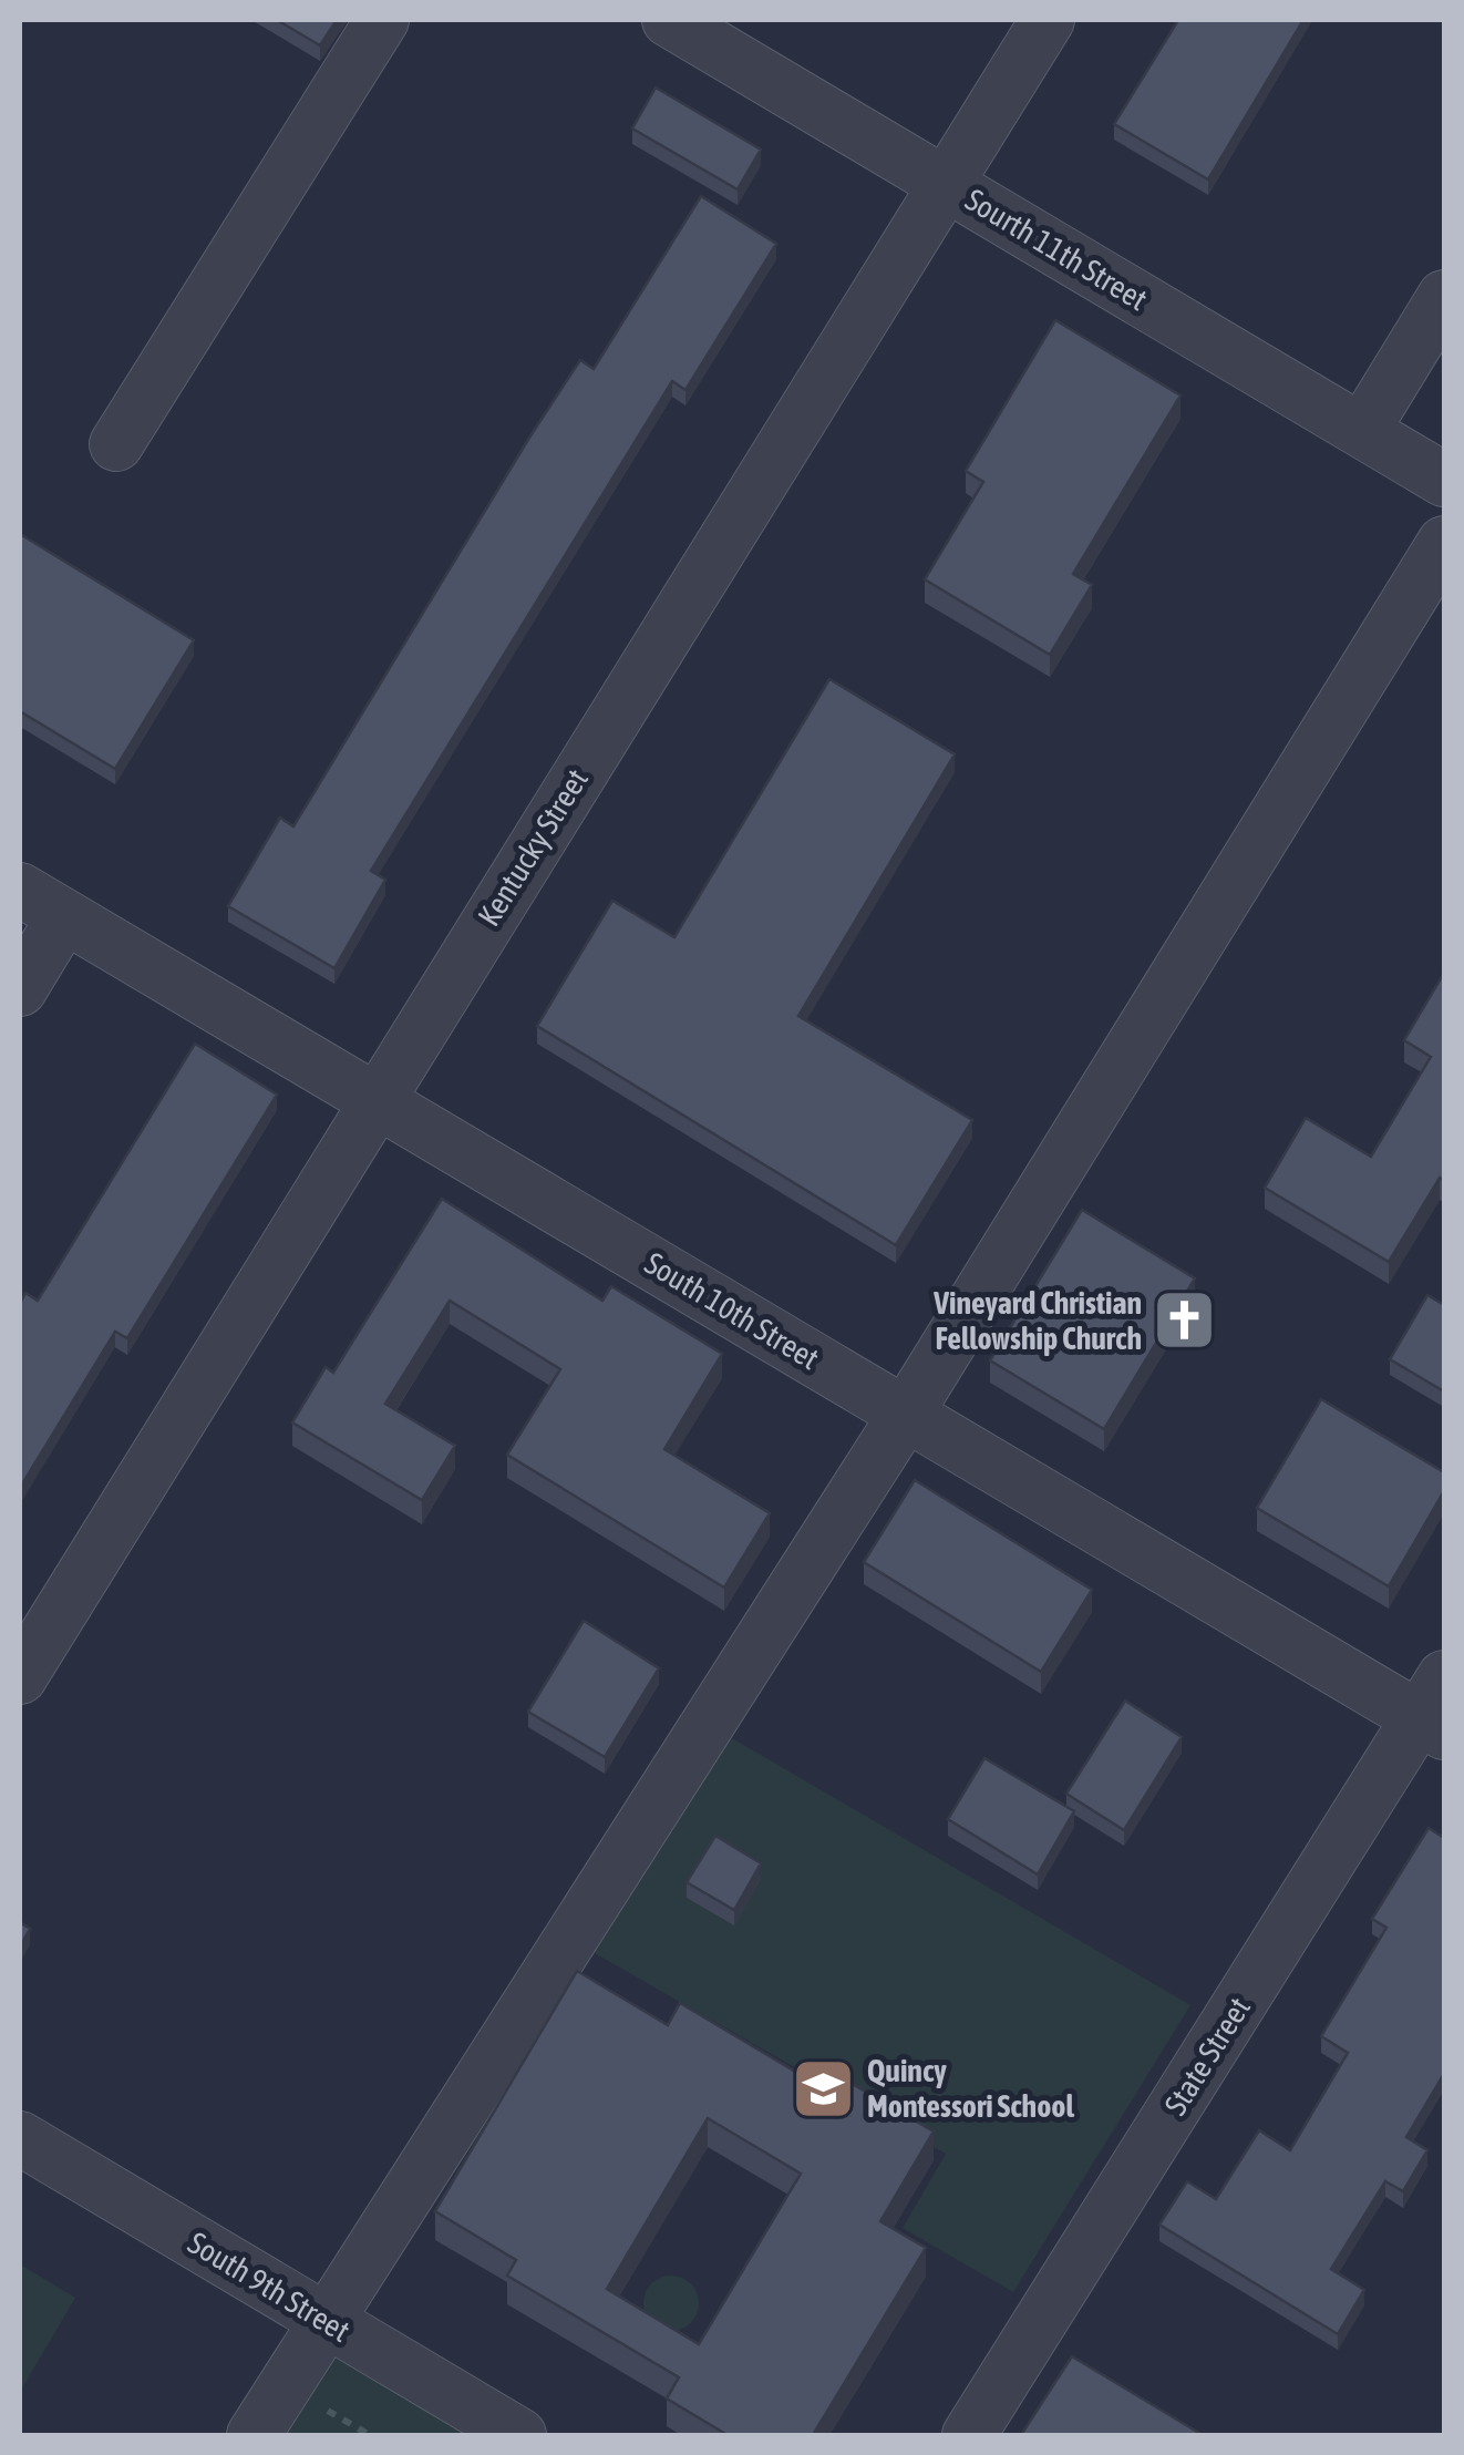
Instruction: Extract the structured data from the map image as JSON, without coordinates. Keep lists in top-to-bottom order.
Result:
{
  "streets": {
    "street": [
      "Sourth 11th Street",
      "Kentucky Street",
      "South 10th Street",
      "State Street",
      "South 9th Street"
    ]
  },
  "crossings": [
    ["Sourth 11th Street", "Kentucky Street"],
    ["Kentucky Street", "South 10th Street"],
    ["South 10th Street", "State Street"]
  ],
  "places": {
    "church": ["Vineyard Christian Fellowship Church"],
    "school or university": ["Quincy Montessori School"]
  }
}
